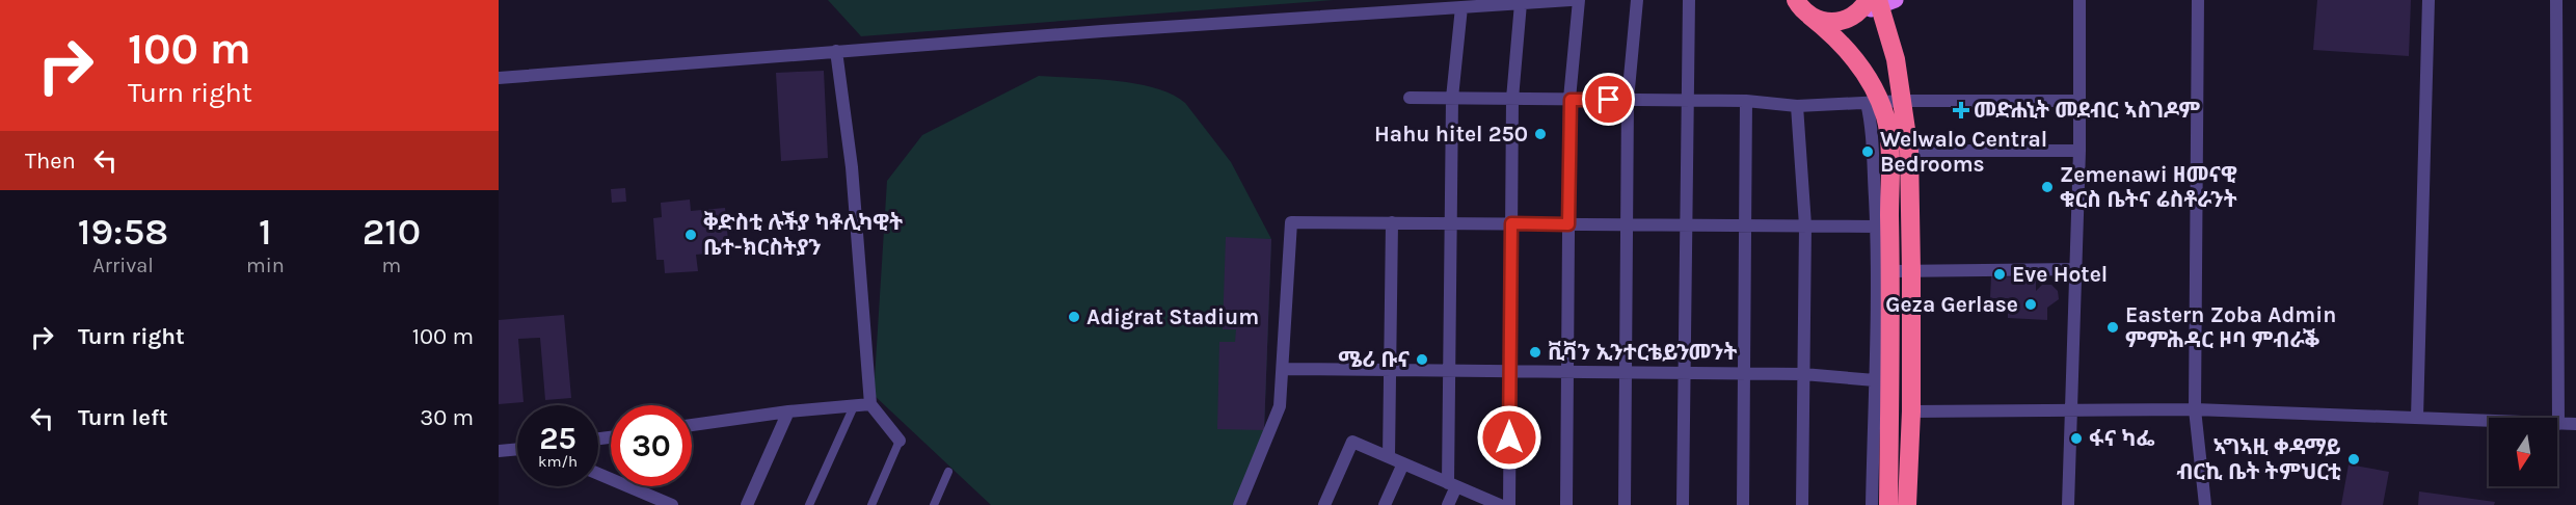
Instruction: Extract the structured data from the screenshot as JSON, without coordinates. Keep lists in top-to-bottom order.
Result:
{
  "places": {
    "health": ["መድሐኒት መደብር ኣስገዶም"],
    "other": [
      "Hahu hitel 250",
      "Welwalo Central Bedrooms",
      "Zemenawi ዘመናዊ ቁርስ ቤትና ሬስቶራንት",
      "ቅድስቲ ሉችያ ካቶሊካዊት ቤተ-ክርስትያን",
      "Eve Hotel",
      "Geza Gerlase",
      "Adigrat Stadium",
      "Eastern Zoba Admin ምምሕዳር ዞባ ምብራቕ",
      "ቪቫን ኢንተርቴይንመንት",
      "ሜሪ ቡና",
      "ፋና ካፌ",
      "ኣግኣዚ ቀዳማይ ብርኪ ቤት ትምህርቲ"
    ]
  },
  "north": "bottom",
  "page": {
    "turn": ["100 m", "Turn right"],
    "then": "Then",
    "eta": [
      "19:58",
      "Arrival",
      "1",
      "min",
      "210",
      "m"
    ],
    "list": [
      {
        "name": "Turn right",
        "value": "100 m"
      },
      {
        "name": "Turn left",
        "value": "30 m"
      }
    ],
    "speed": "25 km/h",
    "limit": "30"
  }
}
